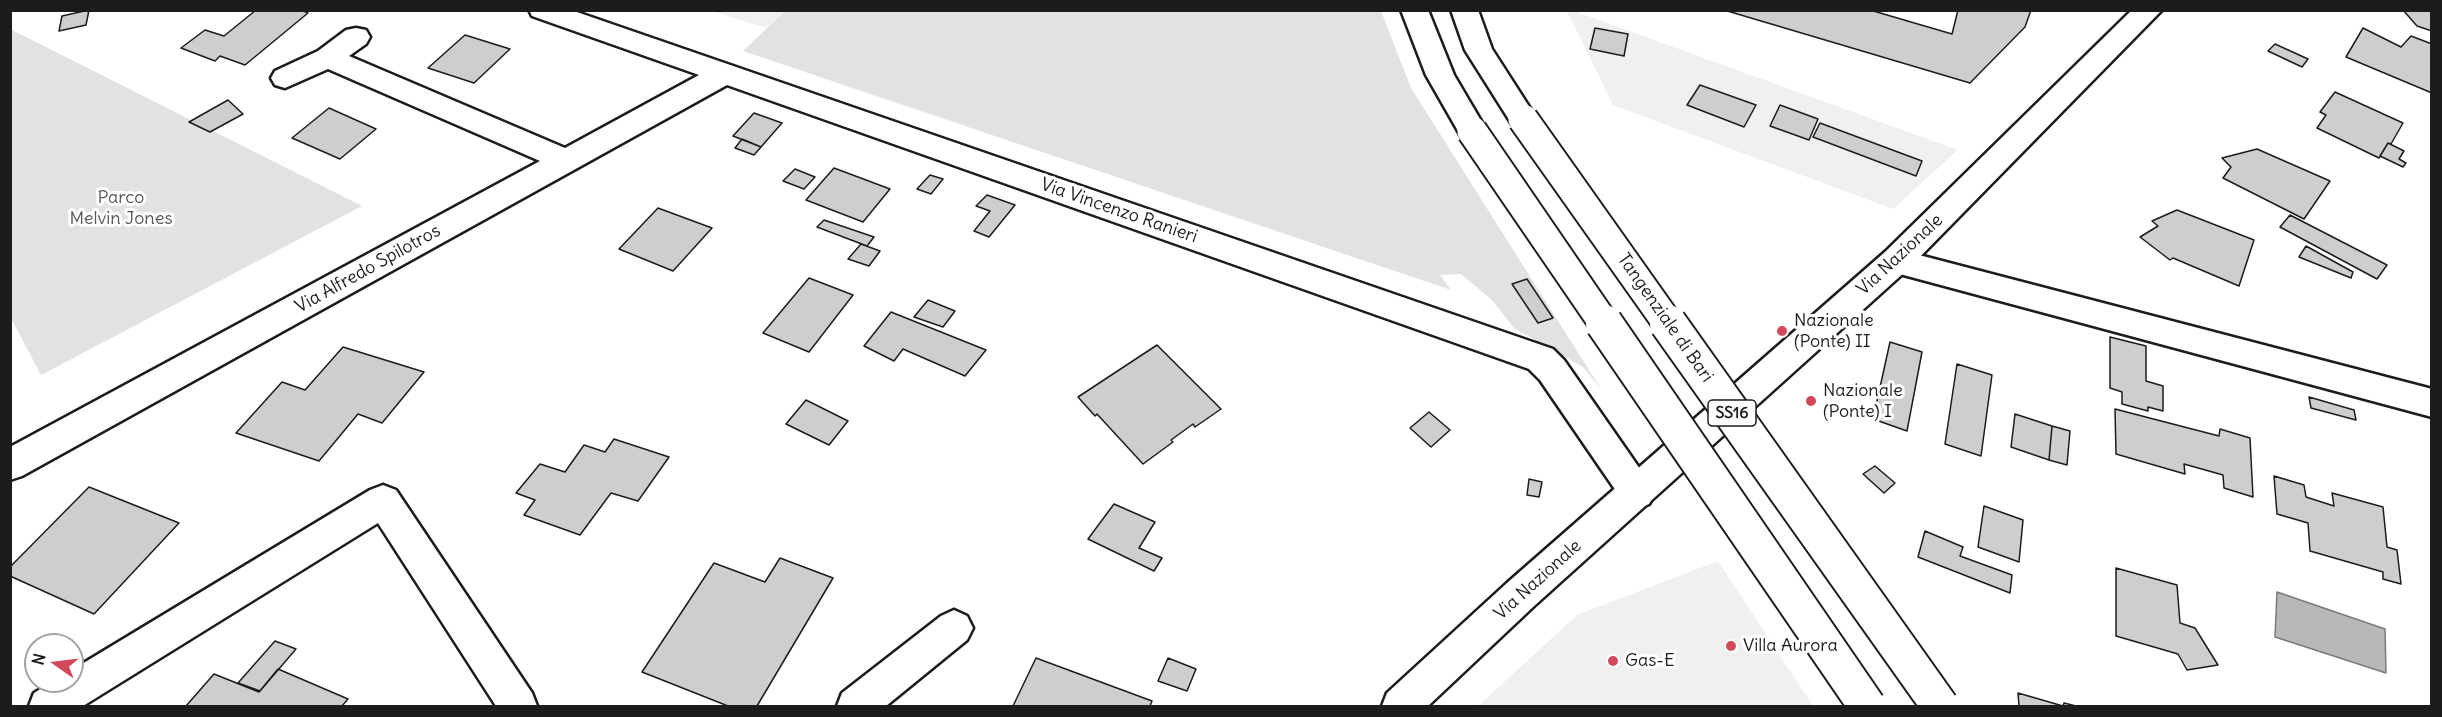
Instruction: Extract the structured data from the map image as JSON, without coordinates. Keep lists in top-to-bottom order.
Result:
{
  "streets": {
    "main road": [
      "Via Vincenzo Ranieri",
      "Via Nazionale",
      "Via Alfredo Spilotros",
      "Tangenziale di Bari",
      "SS16"
    ]
  },
  "crossings": [
    ["Via Vincenzo Ranieri", "Via Nazionale"],
    ["Via Vincenzo Ranieri", "Via Alfredo Spilotros"]
  ],
  "parks": ["Parco Melvin Jones"],
  "places": [
    "Nazionale (Ponte) II",
    "Nazionale (Ponte) I",
    "Villa Aurora",
    "Gas-E"
  ],
  "north": "left"
}
